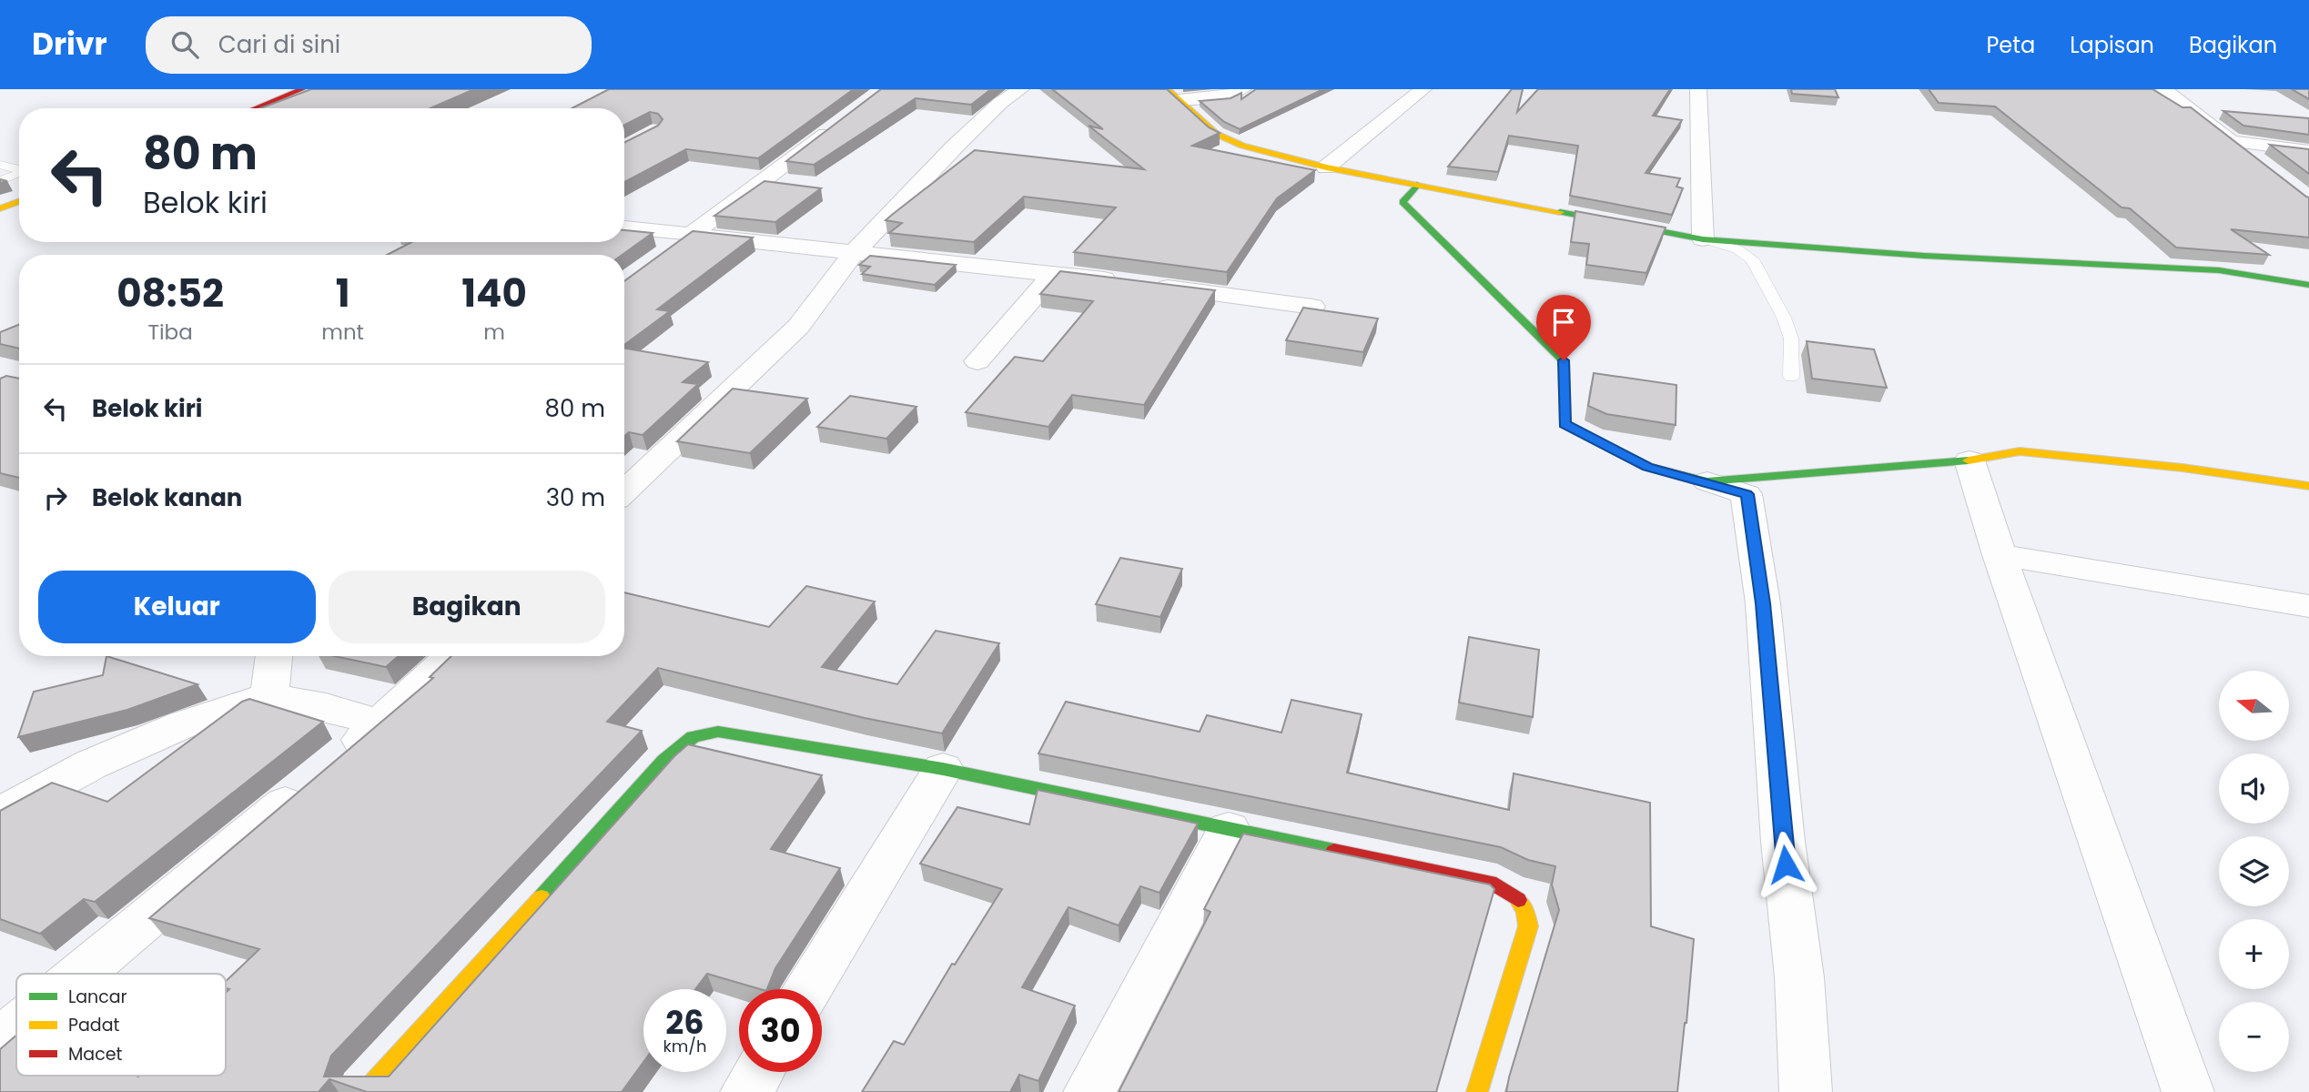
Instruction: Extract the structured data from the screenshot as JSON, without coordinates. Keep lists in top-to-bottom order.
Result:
{
  "legend": ["Lancar", "Padat", "Macet"],
  "north": "left",
  "page": {
    "header": "Drivr",
    "search": "Cari di sini",
    "nav": ["Peta", "Lapisan", "Bagikan"],
    "turn": ["80 m", "Belok kiri"],
    "eta": [
      "08:52",
      "Tiba",
      "1",
      "mnt",
      "140",
      "m"
    ],
    "list": [
      {
        "name": "Belok kiri",
        "value": "80 m"
      },
      {
        "name": "Belok kanan",
        "value": "30 m"
      }
    ],
    "buttons": ["Keluar", "Bagikan"],
    "map_buttons": ["+", "−"],
    "speed": "26 km/h",
    "limit": "30"
  }
}
